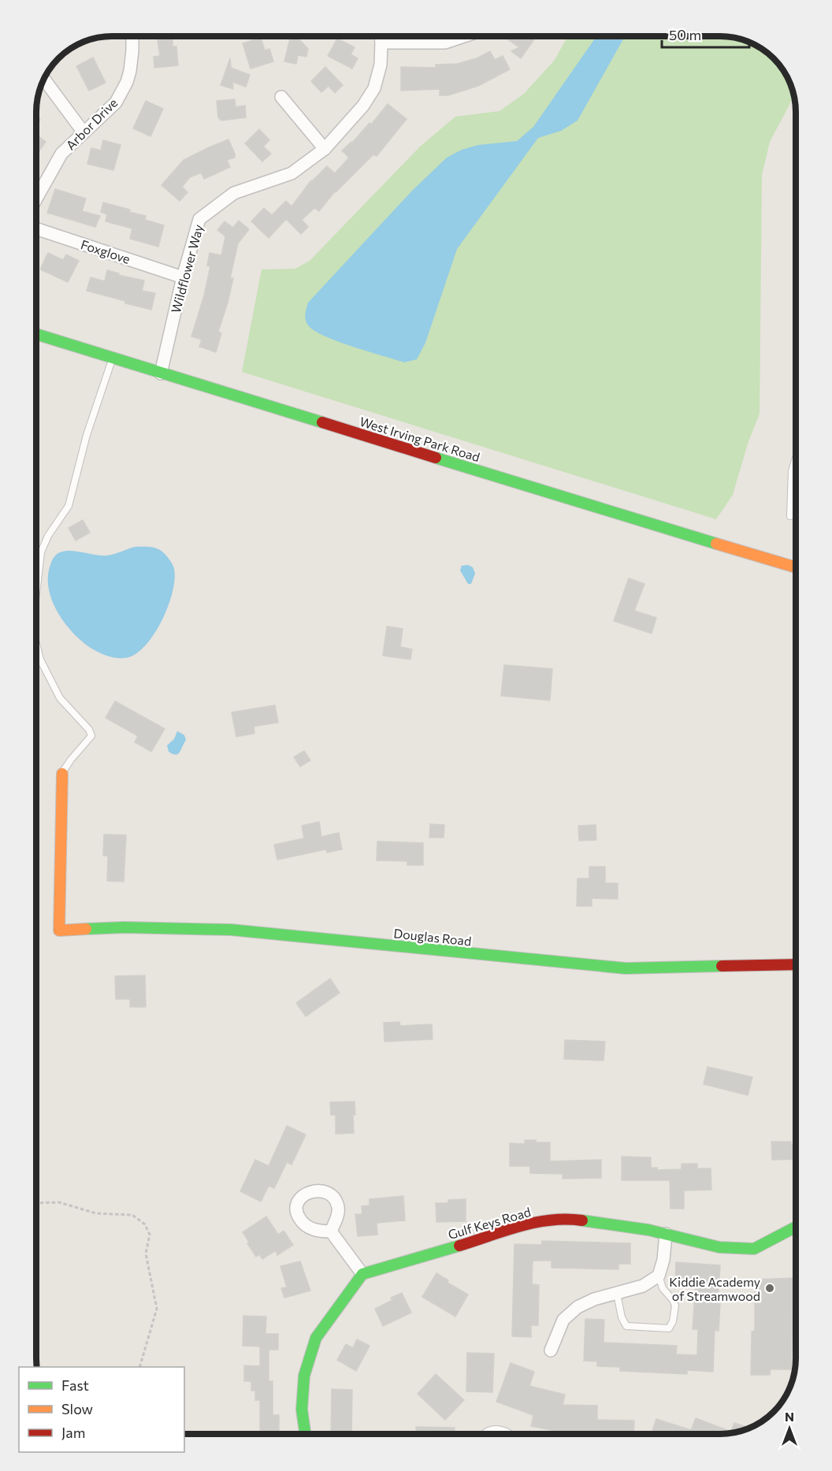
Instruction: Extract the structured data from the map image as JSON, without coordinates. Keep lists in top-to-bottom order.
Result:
{
  "streets": {
    "street": [
      "Arbor Drive",
      "Foxglove",
      "Wildflower Way",
      "West Irving Park Road",
      "Douglas Road",
      "Gulf Keys Road"
    ]
  },
  "crossings": [
    ["Foxglove", "Wildflower Way"],
    ["Wildflower Way", "West Irving Park Road"]
  ],
  "places": ["Kiddie Academy of Streamwood"],
  "legend": ["Fast", "Slow", "Jam"],
  "scale_bar": "50 m",
  "north": "top"
}
